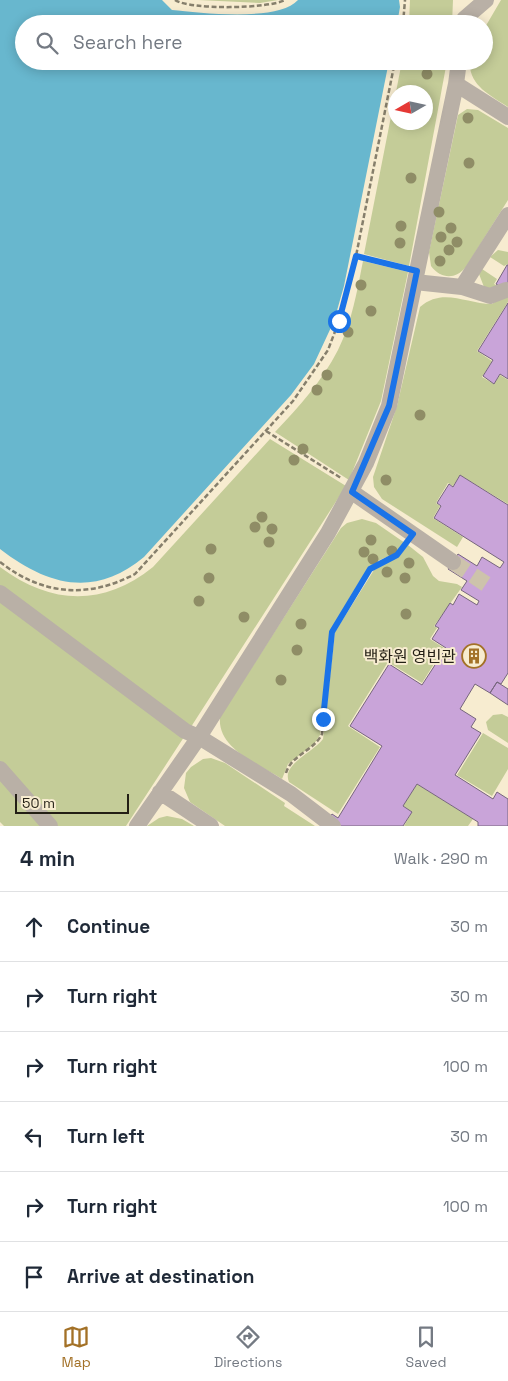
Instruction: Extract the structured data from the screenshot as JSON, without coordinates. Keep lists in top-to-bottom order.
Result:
{
  "places": {
    "building": ["백화원 영빈관"]
  },
  "scale_bar": "50 m",
  "north": "left",
  "page": {
    "search": "Search here",
    "scale": "50 m",
    "heading": ["4 min", "Walk · 290 m"],
    "list": [
      ["Continue", "30 m"],
      ["Turn right", "30 m"],
      ["Turn right", "100 m"],
      ["Turn left", "30 m"],
      ["Turn right", "100 m"],
      "Arrive at destination"
    ],
    "nav": ["Map", "Directions", "Saved"]
  }
}
